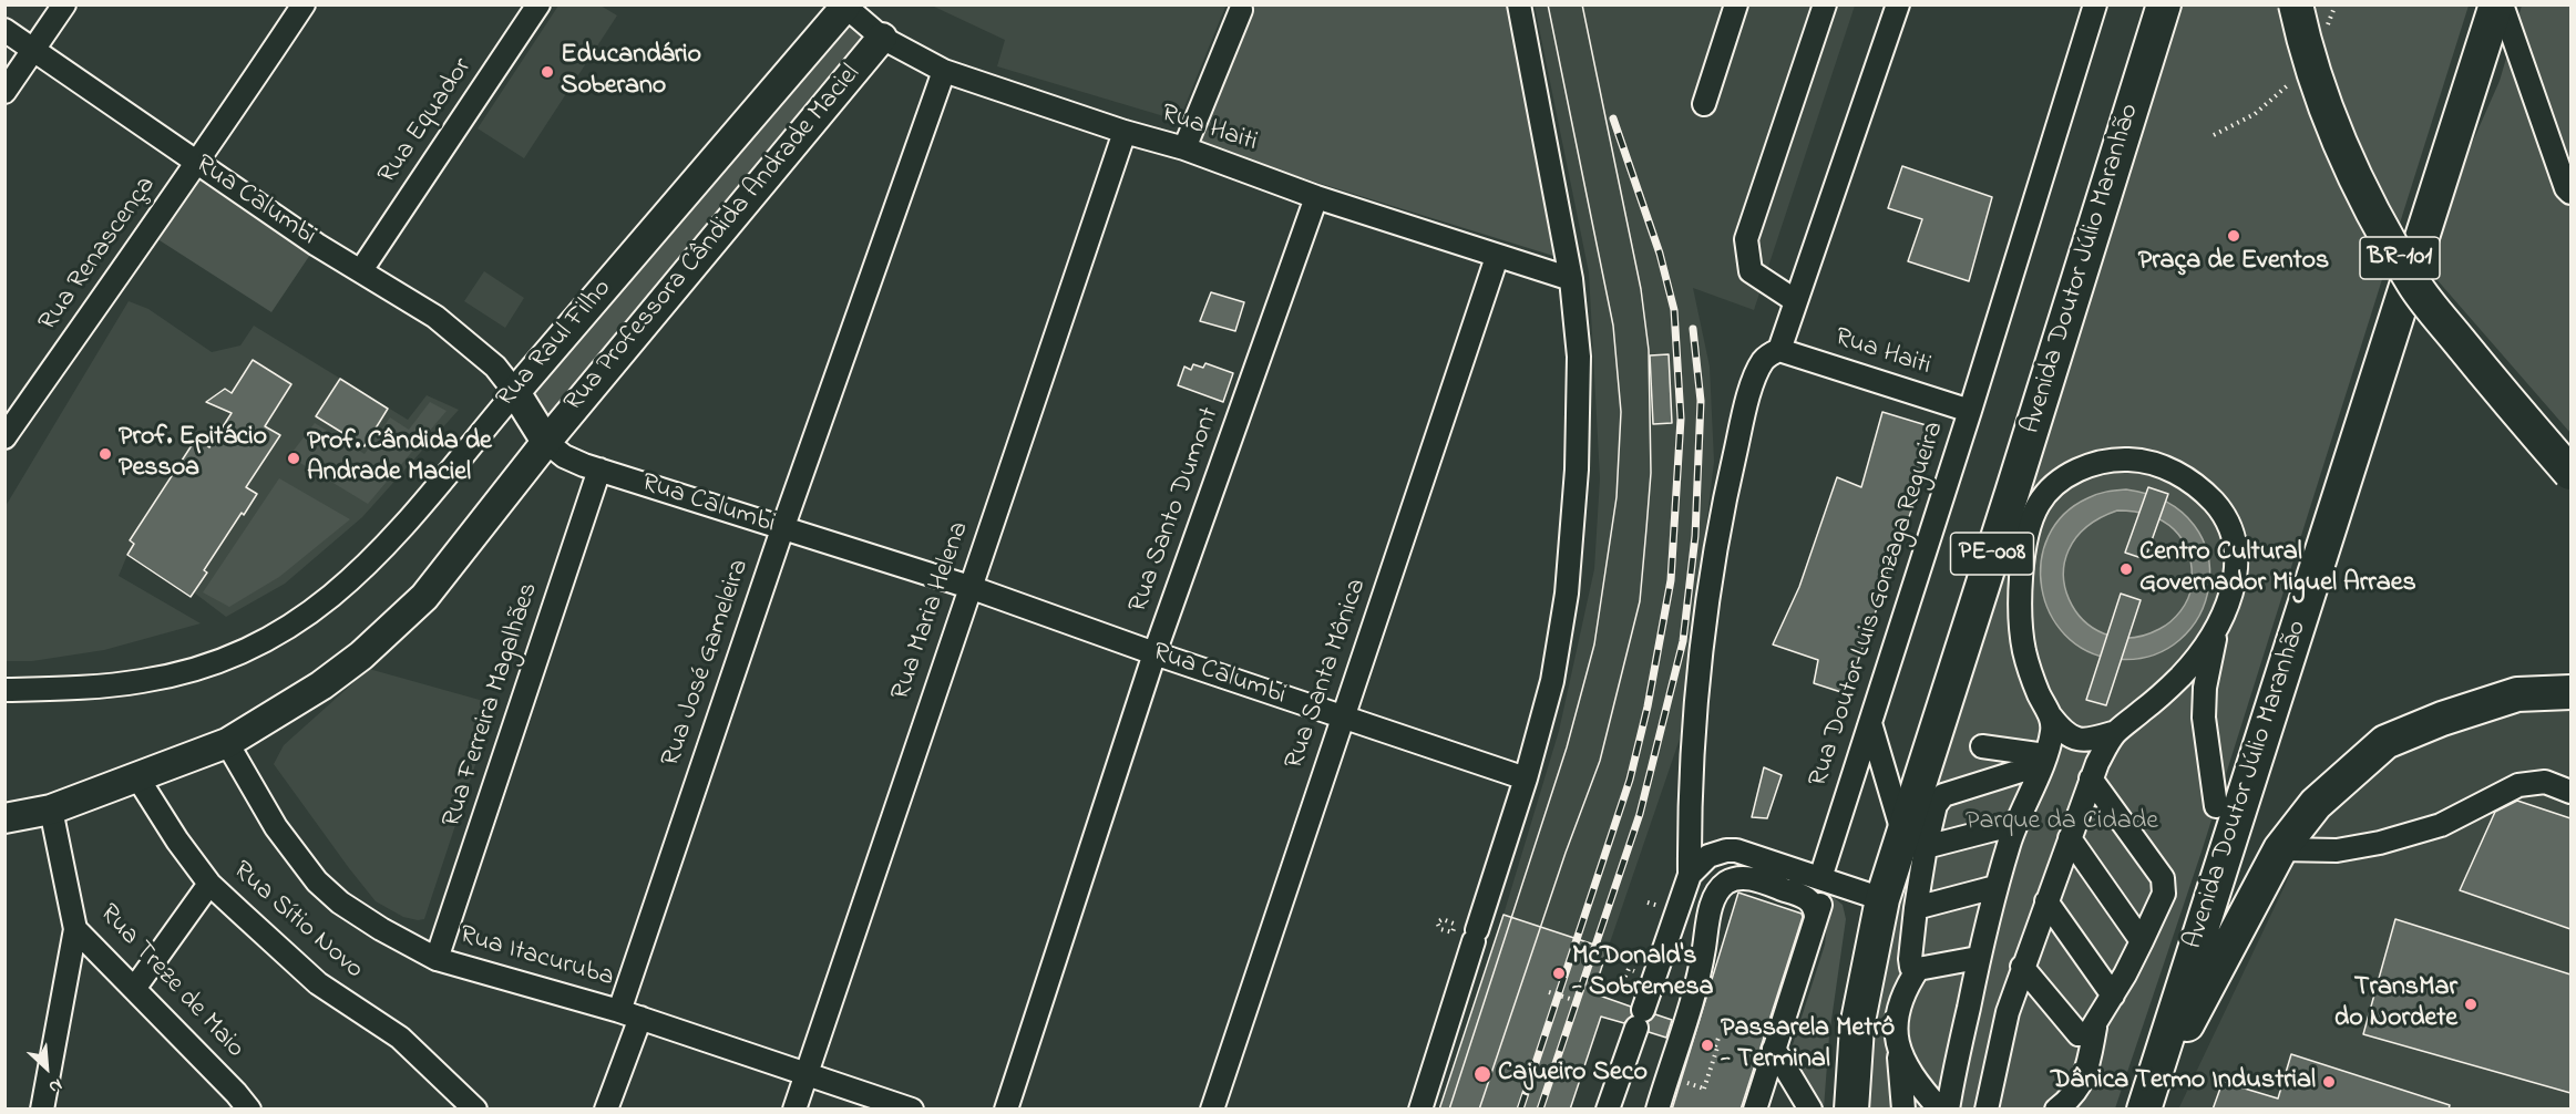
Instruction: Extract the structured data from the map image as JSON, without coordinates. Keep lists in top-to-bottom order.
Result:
{
  "streets": {
    "highway": ["BR-101", "Avenida Doutor Júlio Maranhão", "PE-008"],
    "main road": ["Rua Calumbi", "Rua Professora Cândida Andrade Maciel", "Rua Raul Filho"],
    "street": [
      "Rua Equador",
      "Rua Haiti",
      "Rua Renascença",
      "Rua Santo Dumont",
      "Rua Doutor Luis Gonzaga Regueira",
      "Rua Maria Helena",
      "Rua José Gameleira",
      "Rua Santa Mônica",
      "Rua Ferreira Magalhães",
      "Rua Sítio Novo",
      "Rua Itacuruba",
      "Rua Treze de Maio"
    ]
  },
  "crossings": [
    ["Rua Equador", "Rua Calumbi"],
    ["Rua Haiti", "Rua Professora Cândida Andrade Maciel"],
    ["Rua Haiti", "Rua Raul Filho"],
    ["Rua Haiti", "Rua Santo Dumont"],
    ["Rua Haiti", "Rua Doutor Luis Gonzaga Regueira"],
    ["Rua Haiti", "Rua Maria Helena"],
    ["Rua Haiti", "Rua José Gameleira"],
    ["Rua Haiti", "Rua Santa Mônica"],
    ["Rua Calumbi", "Rua Professora Cândida Andrade Maciel"],
    ["Rua Calumbi", "Rua Renascença"],
    ["Rua Calumbi", "Rua Raul Filho"],
    ["Rua Calumbi", "Rua Santo Dumont"],
    ["Rua Calumbi", "Rua Maria Helena"],
    ["Rua Calumbi", "Rua José Gameleira"],
    ["Rua Calumbi", "Rua Santa Mônica"],
    ["Rua Calumbi", "Rua Ferreira Magalhães"],
    ["Rua Professora Cândida Andrade Maciel", "Rua Sítio Novo"],
    ["Rua Professora Cândida Andrade Maciel", "Rua Itacuruba"],
    ["Rua Professora Cândida Andrade Maciel", "Rua Treze de Maio"],
    ["Rua Maria Helena", "Rua Itacuruba"],
    ["Rua José Gameleira", "Rua Itacuruba"],
    ["Rua Ferreira Magalhães", "Rua Itacuruba"]
  ],
  "parks": ["Parque da Cidade"],
  "places": [
    "Educandário Soberano",
    "Praça de Eventos",
    "Prof. Epitácio Pessoa",
    "Prof. Cândida de Andrade Maciel",
    "Centro Cultural Governador Miguel Arraes",
    "McDonald's - Sobremesa",
    "TransMar do Nordete",
    "Passarela Metrô - Terminal",
    "Cajueiro Seco",
    "Dânica Termo Industrial"
  ],
  "north": "bottom right"
}
